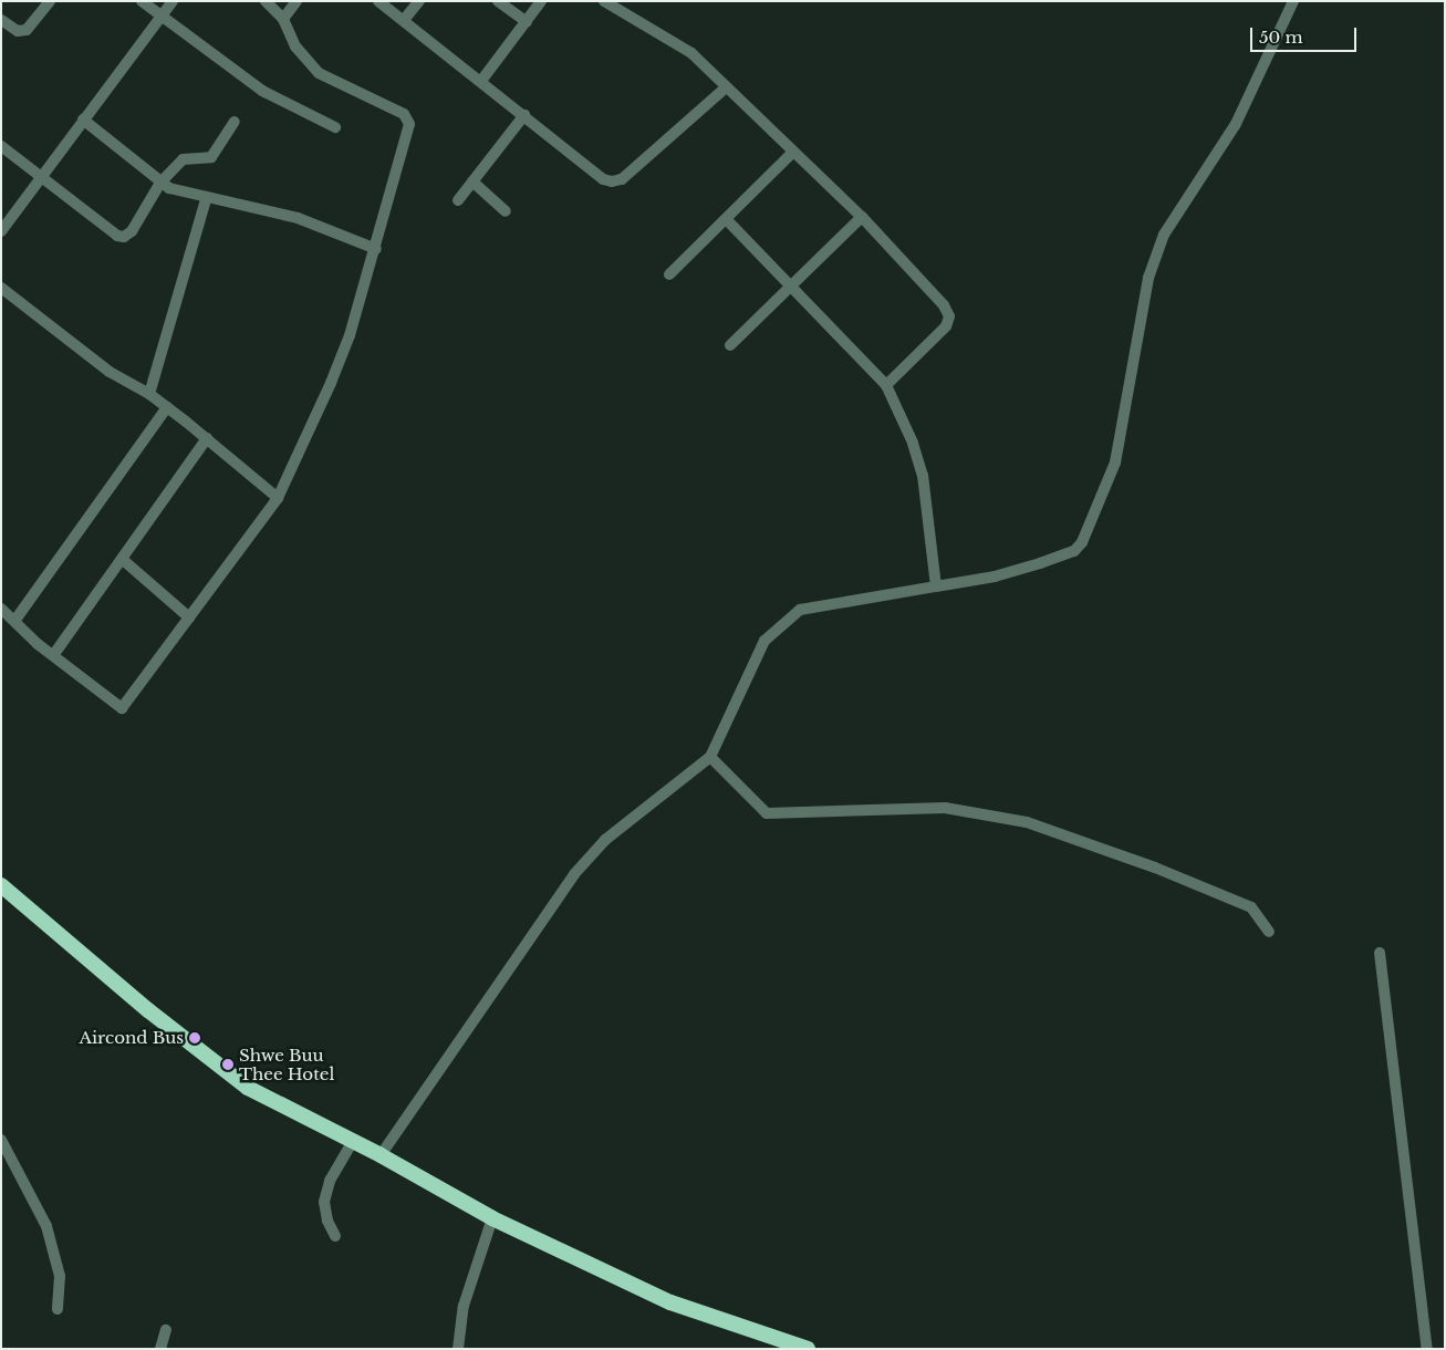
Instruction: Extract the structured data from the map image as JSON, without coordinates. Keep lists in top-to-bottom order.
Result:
{
  "places": ["Aircond Bus", "Shwe Buu Thee Hotel"],
  "scale_bar": "50 m"
}
